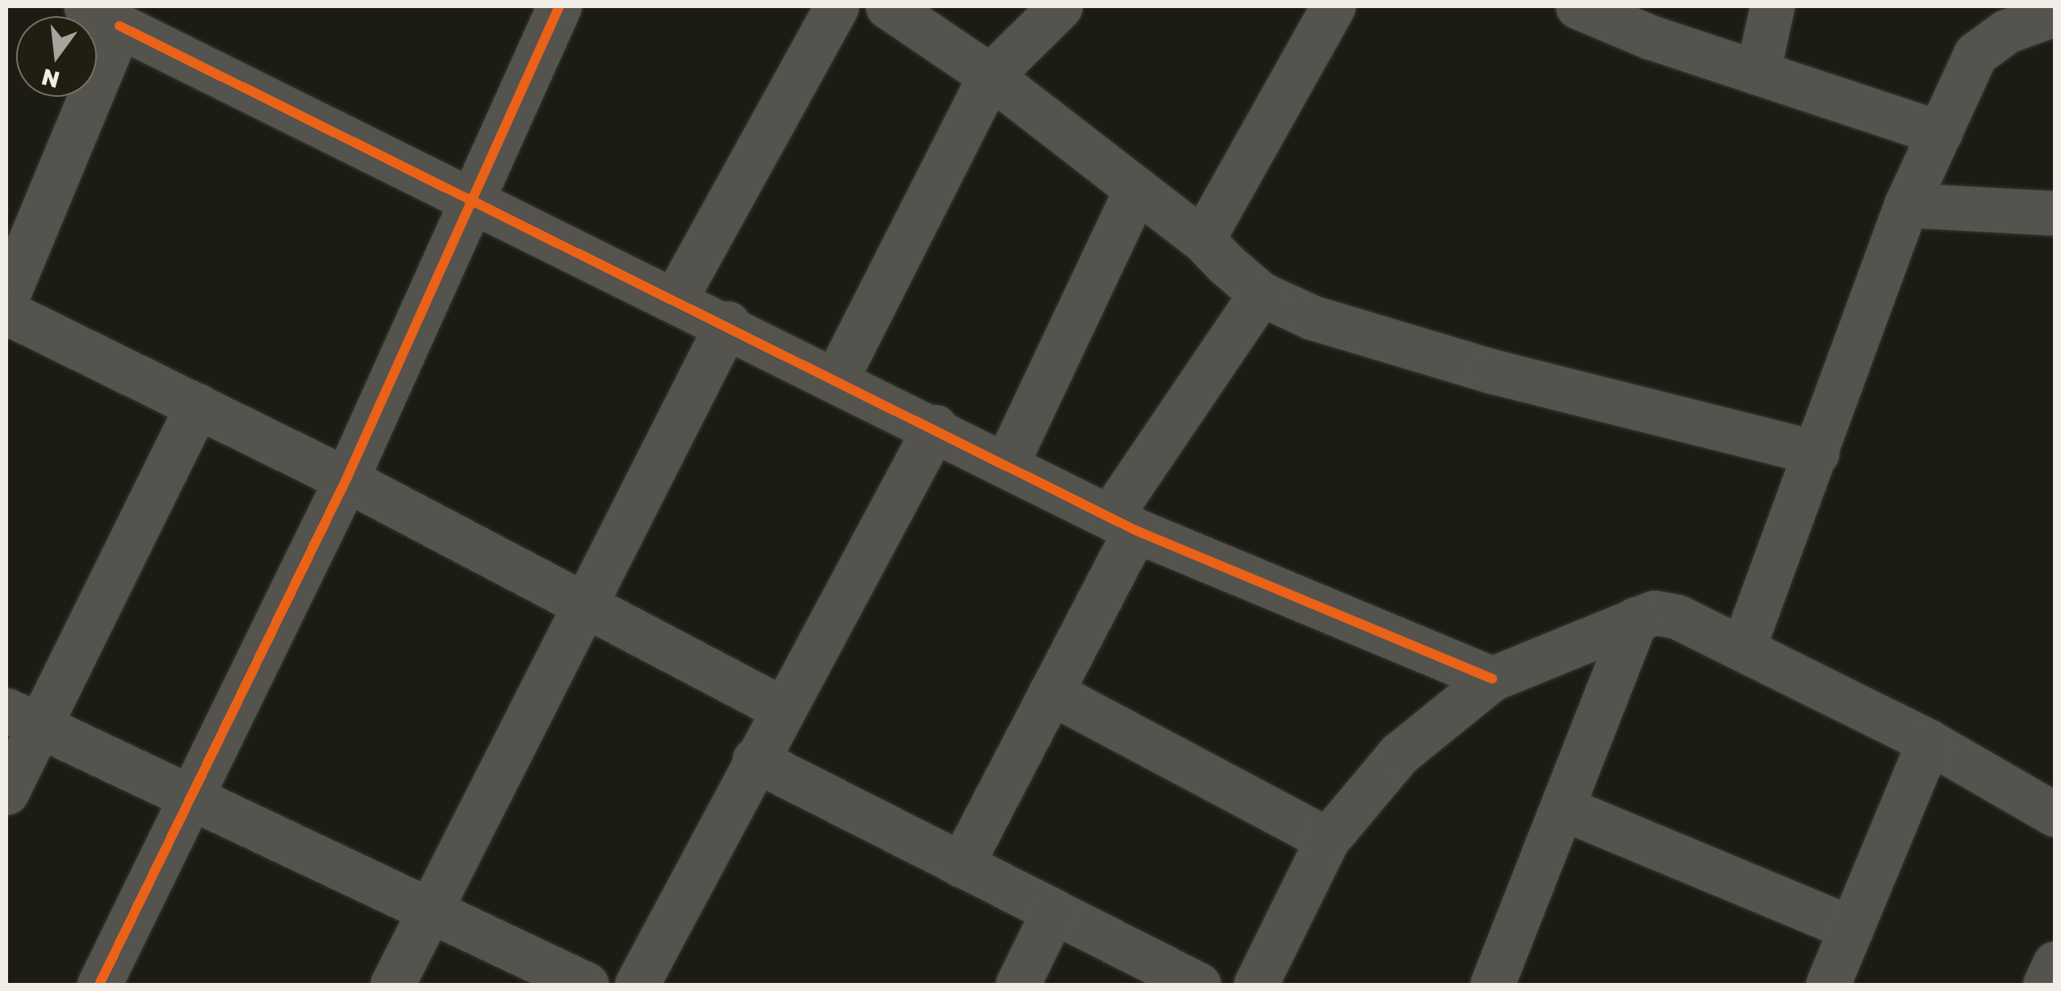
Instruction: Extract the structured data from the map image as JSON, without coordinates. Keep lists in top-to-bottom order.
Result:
{
  "north": "bottom"
}
